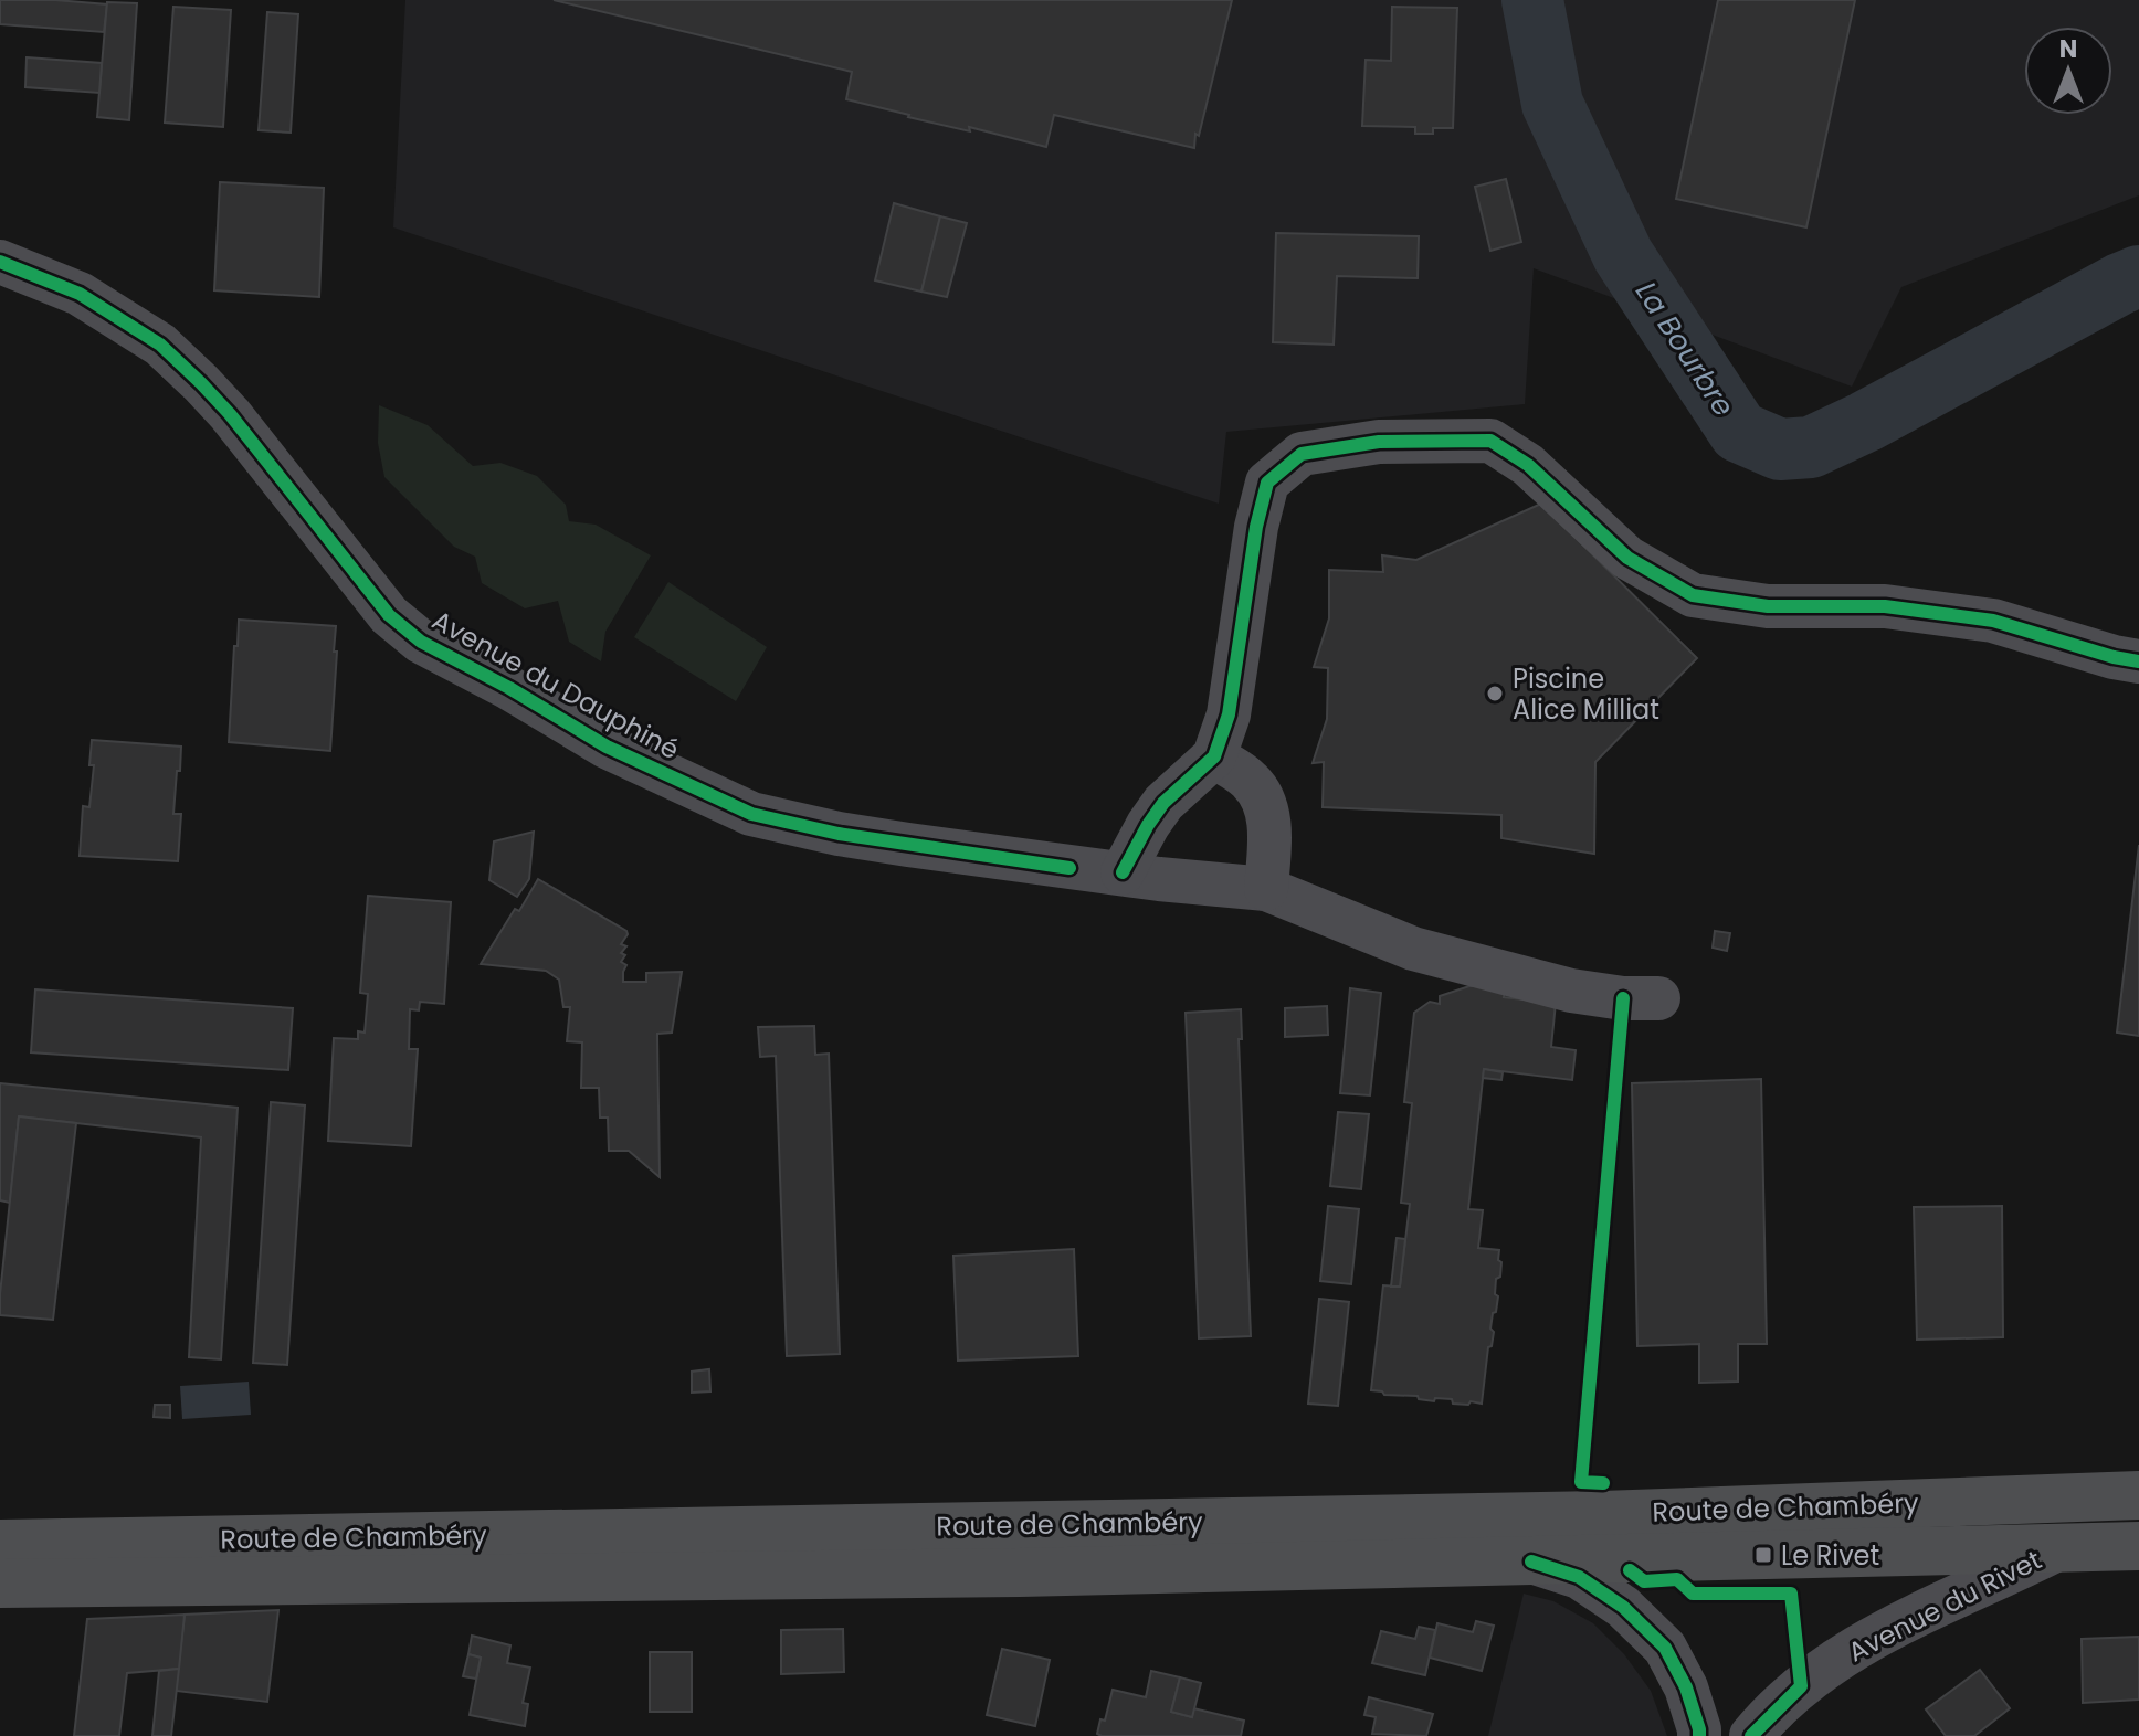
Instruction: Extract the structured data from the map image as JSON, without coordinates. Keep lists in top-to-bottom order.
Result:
{
  "streets": {
    "main road": ["Route de Chambéry"],
    "street": ["Avenue du Dauphiné", "Avenue du Rivet"]
  },
  "crossings": [
    ["Route de Chambéry", "Avenue du Rivet"]
  ],
  "water": ["La Bourbre"],
  "places": {
    "other": ["Piscine Alice Milliat"],
    "transit": ["Le Rivet"]
  },
  "north": "top"
}
